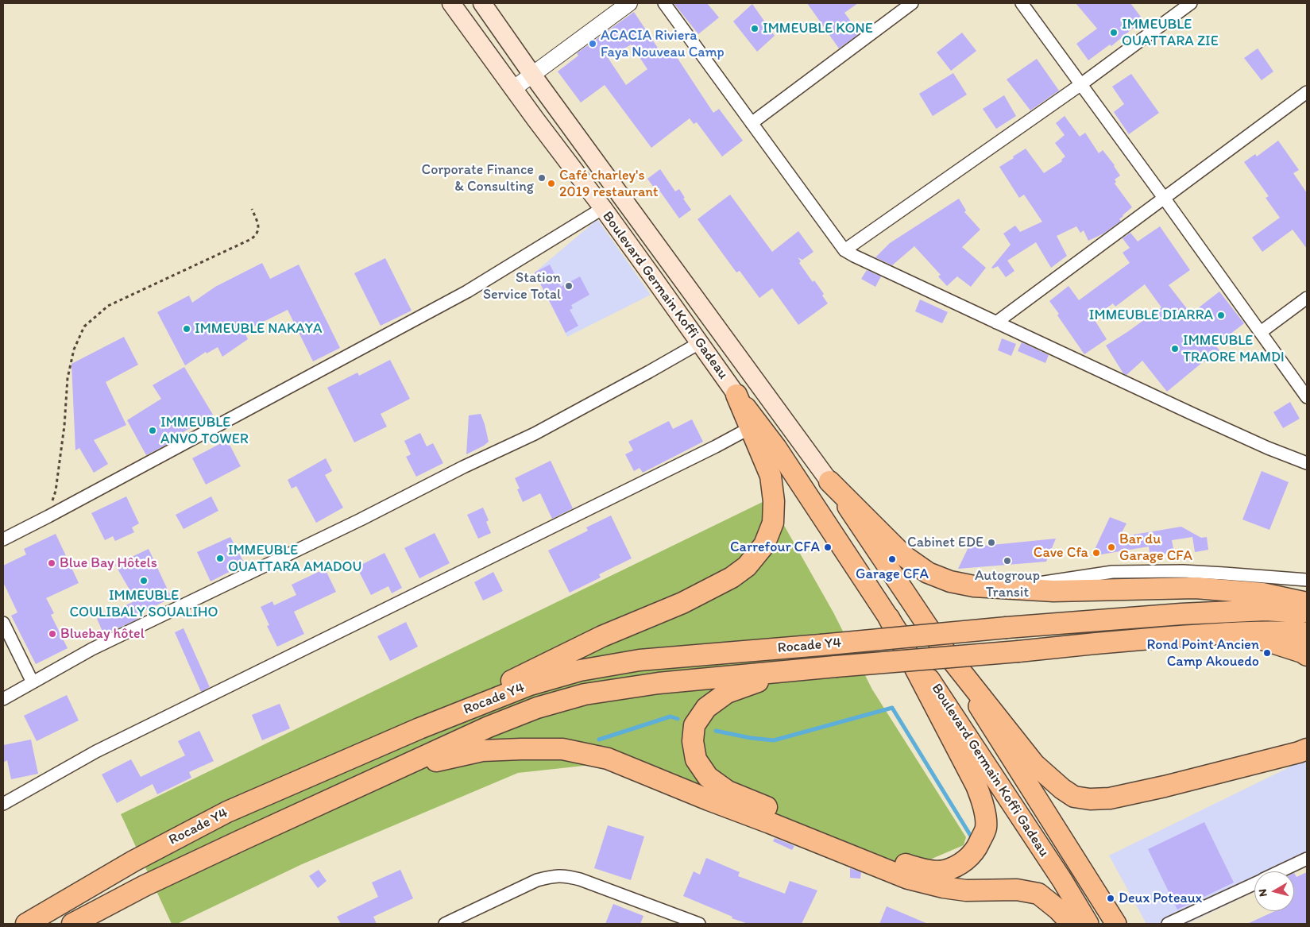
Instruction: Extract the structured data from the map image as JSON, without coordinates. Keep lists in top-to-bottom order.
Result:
{
  "streets": {
    "highway": ["Rocade Y4"],
    "main road": ["Boulevard Germain Koffi Gadeau"]
  },
  "places": [
    "IMMEUBLE KONE",
    "IMMEUBLE OUATTARA ZIE",
    "ACACIA Riviera Faya Nouveau Camp",
    "Corporate Finance & Consulting",
    "Café charley's 2019 restaurant",
    "Station Service Total",
    "IMMEUBLE DIARRA",
    "IMMEUBLE NAKAYA",
    "IMMEUBLE TRAORE MAMDI",
    "IMMEUBLE ANVO TOWER",
    "Cabinet EDE",
    "Carrefour CFA",
    "Bar du Garage CFA",
    "Cave Cfa",
    "IMMEUBLE OUATTARA AMADOU",
    "Garage CFA",
    "Autogroup Transit",
    "Blue Bay Hôtels",
    "IMMEUBLE COULIBALY SOUALIHO",
    "Bluebay hôtel",
    "Rond Point Ancien Camp Akouedo",
    "Deux Poteaux"
  ],
  "north": "left"
}
